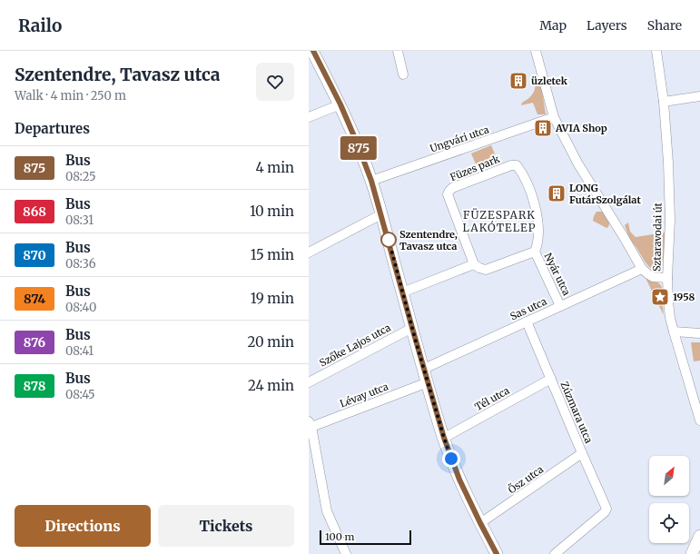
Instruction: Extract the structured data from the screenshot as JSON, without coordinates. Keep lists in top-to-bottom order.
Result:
{
  "streets": {
    "street": [
      "Ungvári utca",
      "Füzes park",
      "Sztaravodai út",
      "Nyár utca",
      "Sas utca",
      "Szőke Lajos utca",
      "Lévay utca",
      "Tél utca",
      "Zúzmara utca",
      "Ősz utca"
    ]
  },
  "crossings": [
    ["Füzes park", "Nyár utca"],
    ["Nyár utca", "Sas utca"],
    ["Sas utca", "Zúzmara utca"],
    ["Tél utca", "Zúzmara utca"],
    ["Zúzmara utca", "Ősz utca"]
  ],
  "districts": ["FÜZESPARK LAKÓTELEP"],
  "places": {
    "building": ["üzletek", "AVIA Shop", "LONG FutárSzolgálat"],
    "other": ["Szentendre, Tavasz utca"],
    "place": ["1958"]
  },
  "lines": ["bus line 875"],
  "scale_bar": "100 m",
  "north": "top right",
  "page": {
    "header": "Railo",
    "nav": ["Map", "Layers", "Share"],
    "heading": [
      ["Szentendre, Tavasz utca", "Walk · 4 min · 250 m"],
      "Departures"
    ],
    "on_map": "875",
    "list": [
      {
        "mark": "875",
        "name": "Bus",
        "note": "08:25",
        "value": "4 min"
      },
      {
        "mark": "868",
        "name": "Bus",
        "note": "08:31",
        "value": "10 min"
      },
      {
        "mark": "870",
        "name": "Bus",
        "note": "08:36",
        "value": "15 min"
      },
      {
        "mark": "874",
        "name": "Bus",
        "note": "08:40",
        "value": "19 min"
      },
      {
        "mark": "876",
        "name": "Bus",
        "note": "08:41",
        "value": "20 min"
      },
      {
        "mark": "878",
        "name": "Bus",
        "note": "08:45",
        "value": "24 min"
      }
    ],
    "buttons": ["Directions", "Tickets"],
    "scale": "100 m"
  }
}
